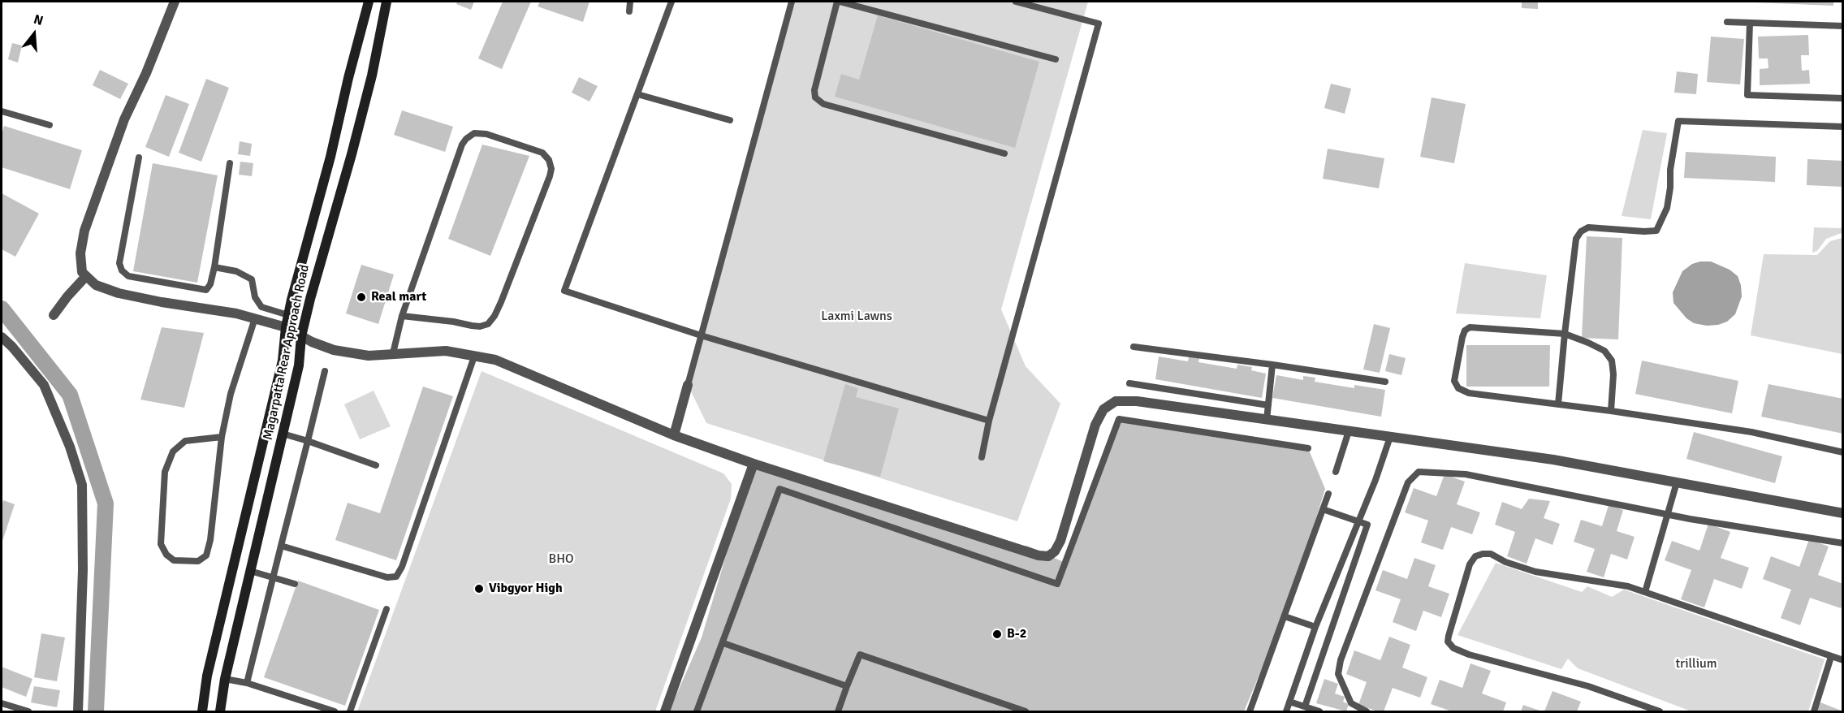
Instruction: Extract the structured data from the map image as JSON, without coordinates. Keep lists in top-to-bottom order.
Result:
{
  "streets": {
    "street": ["Magarpatta Rear Approach Road"]
  },
  "parks": ["Laxmi Lawns", "BHO", "trillium"],
  "places": ["Real mart", "Vibgyor High", "B-2"],
  "north": "top"
}
